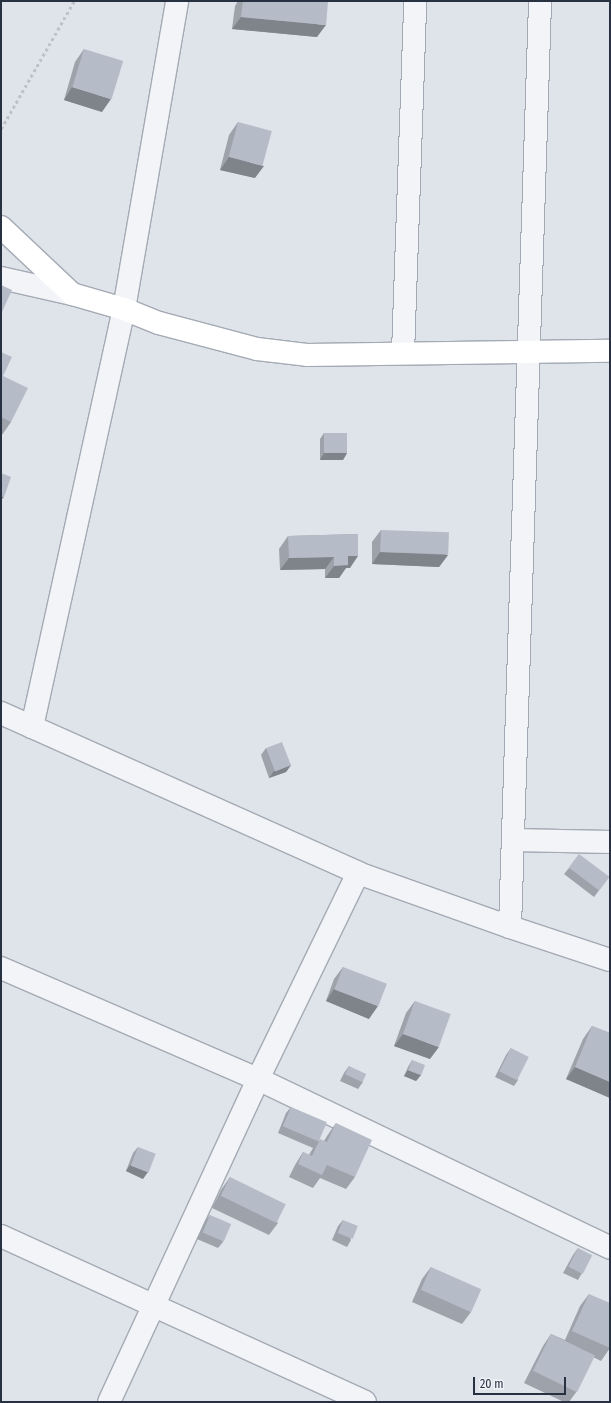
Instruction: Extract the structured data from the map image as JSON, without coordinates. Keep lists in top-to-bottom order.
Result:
{
  "scale_bar": "20 m"
}
